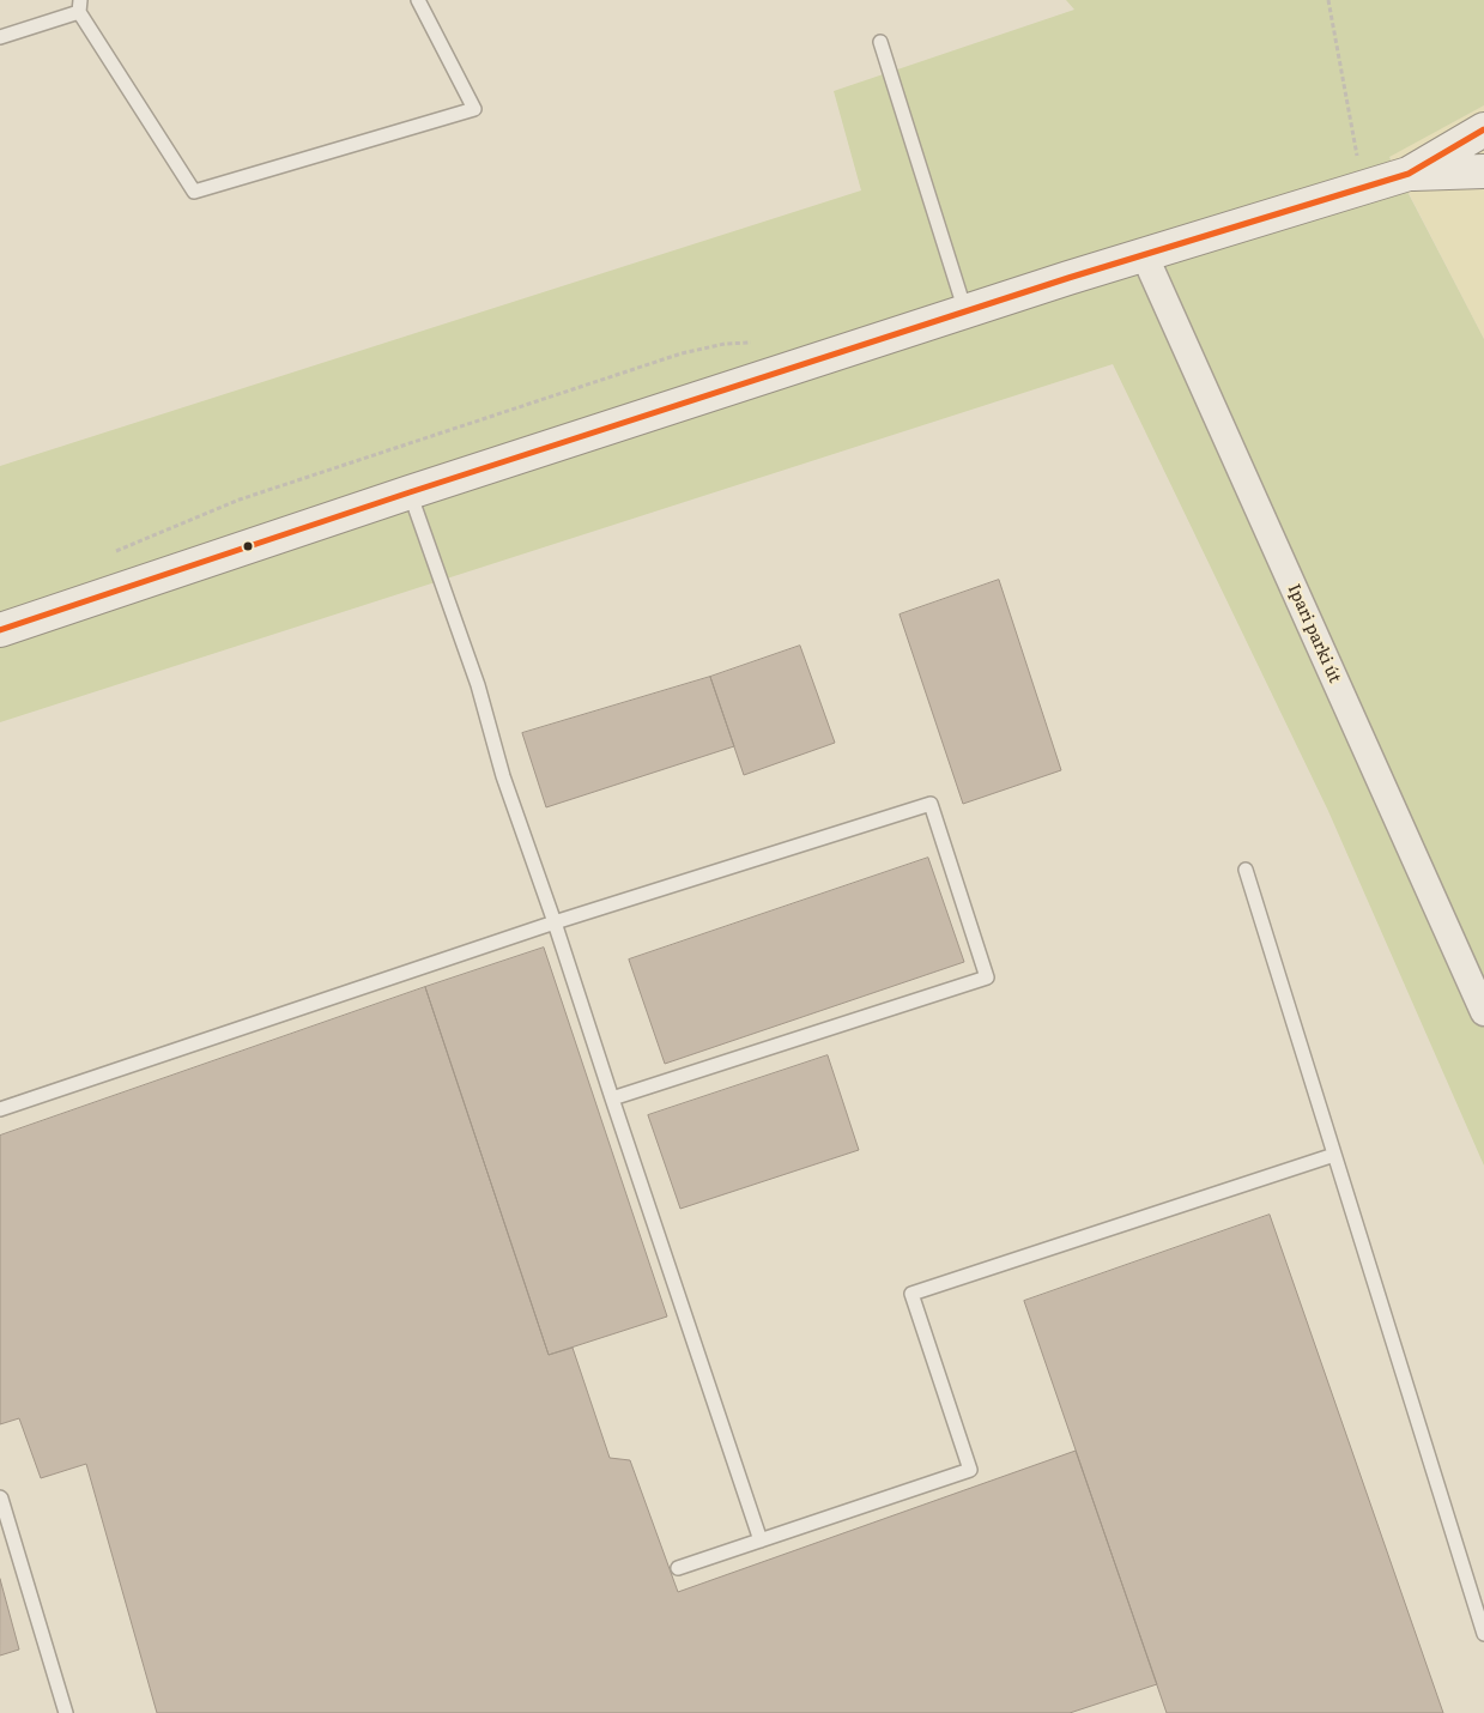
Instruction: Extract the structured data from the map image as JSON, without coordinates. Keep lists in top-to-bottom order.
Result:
{
  "streets": {
    "street": ["Ipari parki út"]
  }
}
